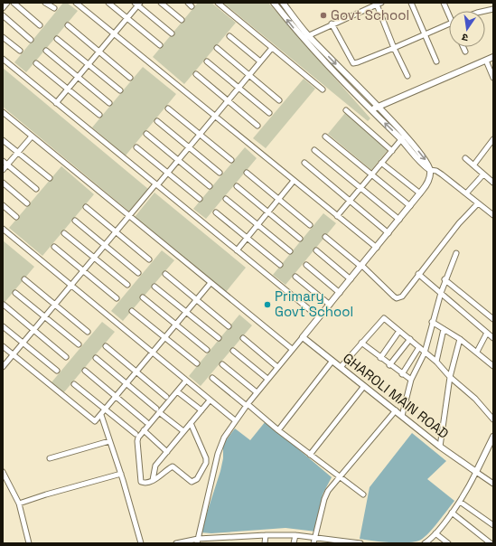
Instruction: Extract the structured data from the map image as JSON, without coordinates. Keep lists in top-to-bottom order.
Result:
{
  "streets": {
    "street": ["GHAROLI MAIN ROAD"]
  },
  "places": ["Govt School", "Primary Govt School"],
  "north": "bottom"
}
